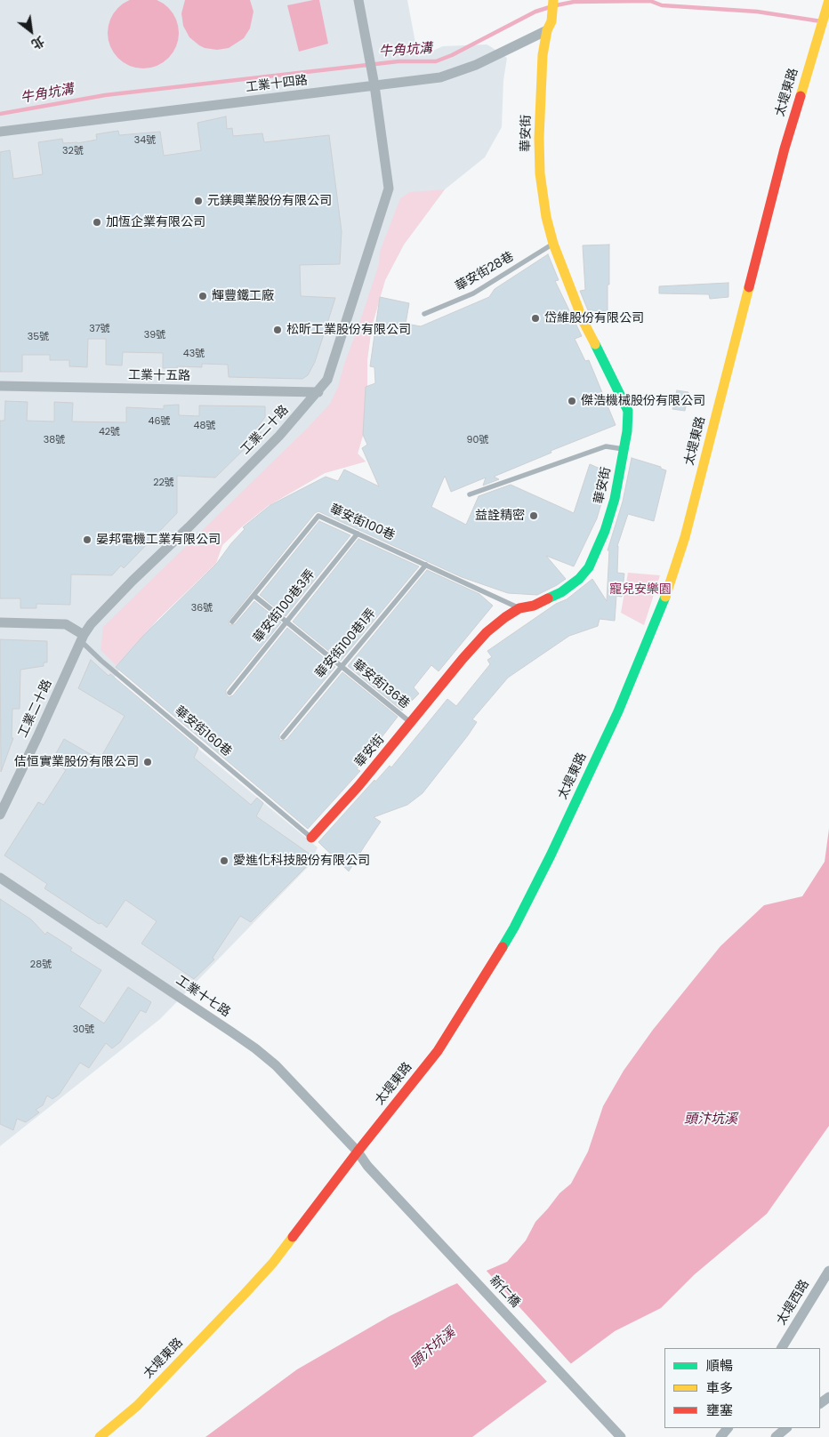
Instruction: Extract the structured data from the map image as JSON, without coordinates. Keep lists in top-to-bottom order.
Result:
{
  "streets": {
    "street": [
      "工業十四路",
      "太堤東路",
      "華安街",
      "工業十五路",
      "工業二十路",
      "工業十七路",
      "新仁橋",
      "太堤西路"
    ],
    "lane": [
      "華安街28巷",
      "華安街100巷",
      "華安街100巷3弄",
      "華安街100巷1弄",
      "華安街136巷",
      "華安街160巷"
    ]
  },
  "crossings": [
    ["工業十四路", "華安街"],
    ["工業十四路", "工業二十路"],
    ["太堤東路", "工業十七路"],
    ["華安街", "華安街28巷"],
    ["華安街", "華安街100巷"],
    ["華安街", "華安街136巷"],
    ["華安街", "華安街160巷"],
    ["工業十五路", "工業二十路"],
    ["工業二十路", "華安街160巷"],
    ["華安街100巷", "華安街100巷3弄"],
    ["華安街100巷", "華安街100巷1弄"],
    ["華安街100巷", "華安街136巷"],
    ["華安街100巷3弄", "華安街136巷"],
    ["華安街100巷1弄", "華安街136巷"],
    ["工業十七路", "新仁橋"]
  ],
  "water": ["牛角坑溝", "頭汴坑溪"],
  "parks": ["寵兒安樂園"],
  "places": [
    "元鎂興業股份有限公司",
    "加恆企業有限公司",
    "輝豐鐵工廠",
    "岱維股份有限公司",
    "松昕工業股份有限公司",
    "傑浩機械股份有限公司",
    "益詮精密",
    "晏邦電機工業有限公司",
    "佶恒實業股份有限公司",
    "愛進化科技股份有限公司"
  ],
  "house_numbers": [
    "34號",
    "32號",
    "37號",
    "39號",
    "35號",
    "43號",
    "46號",
    "48號",
    "42號",
    "38號",
    "90號",
    "22號",
    "36號",
    "28號",
    "30號"
  ],
  "legend": ["順暢", "車多", "壅塞"],
  "north": "bottom right"
}
